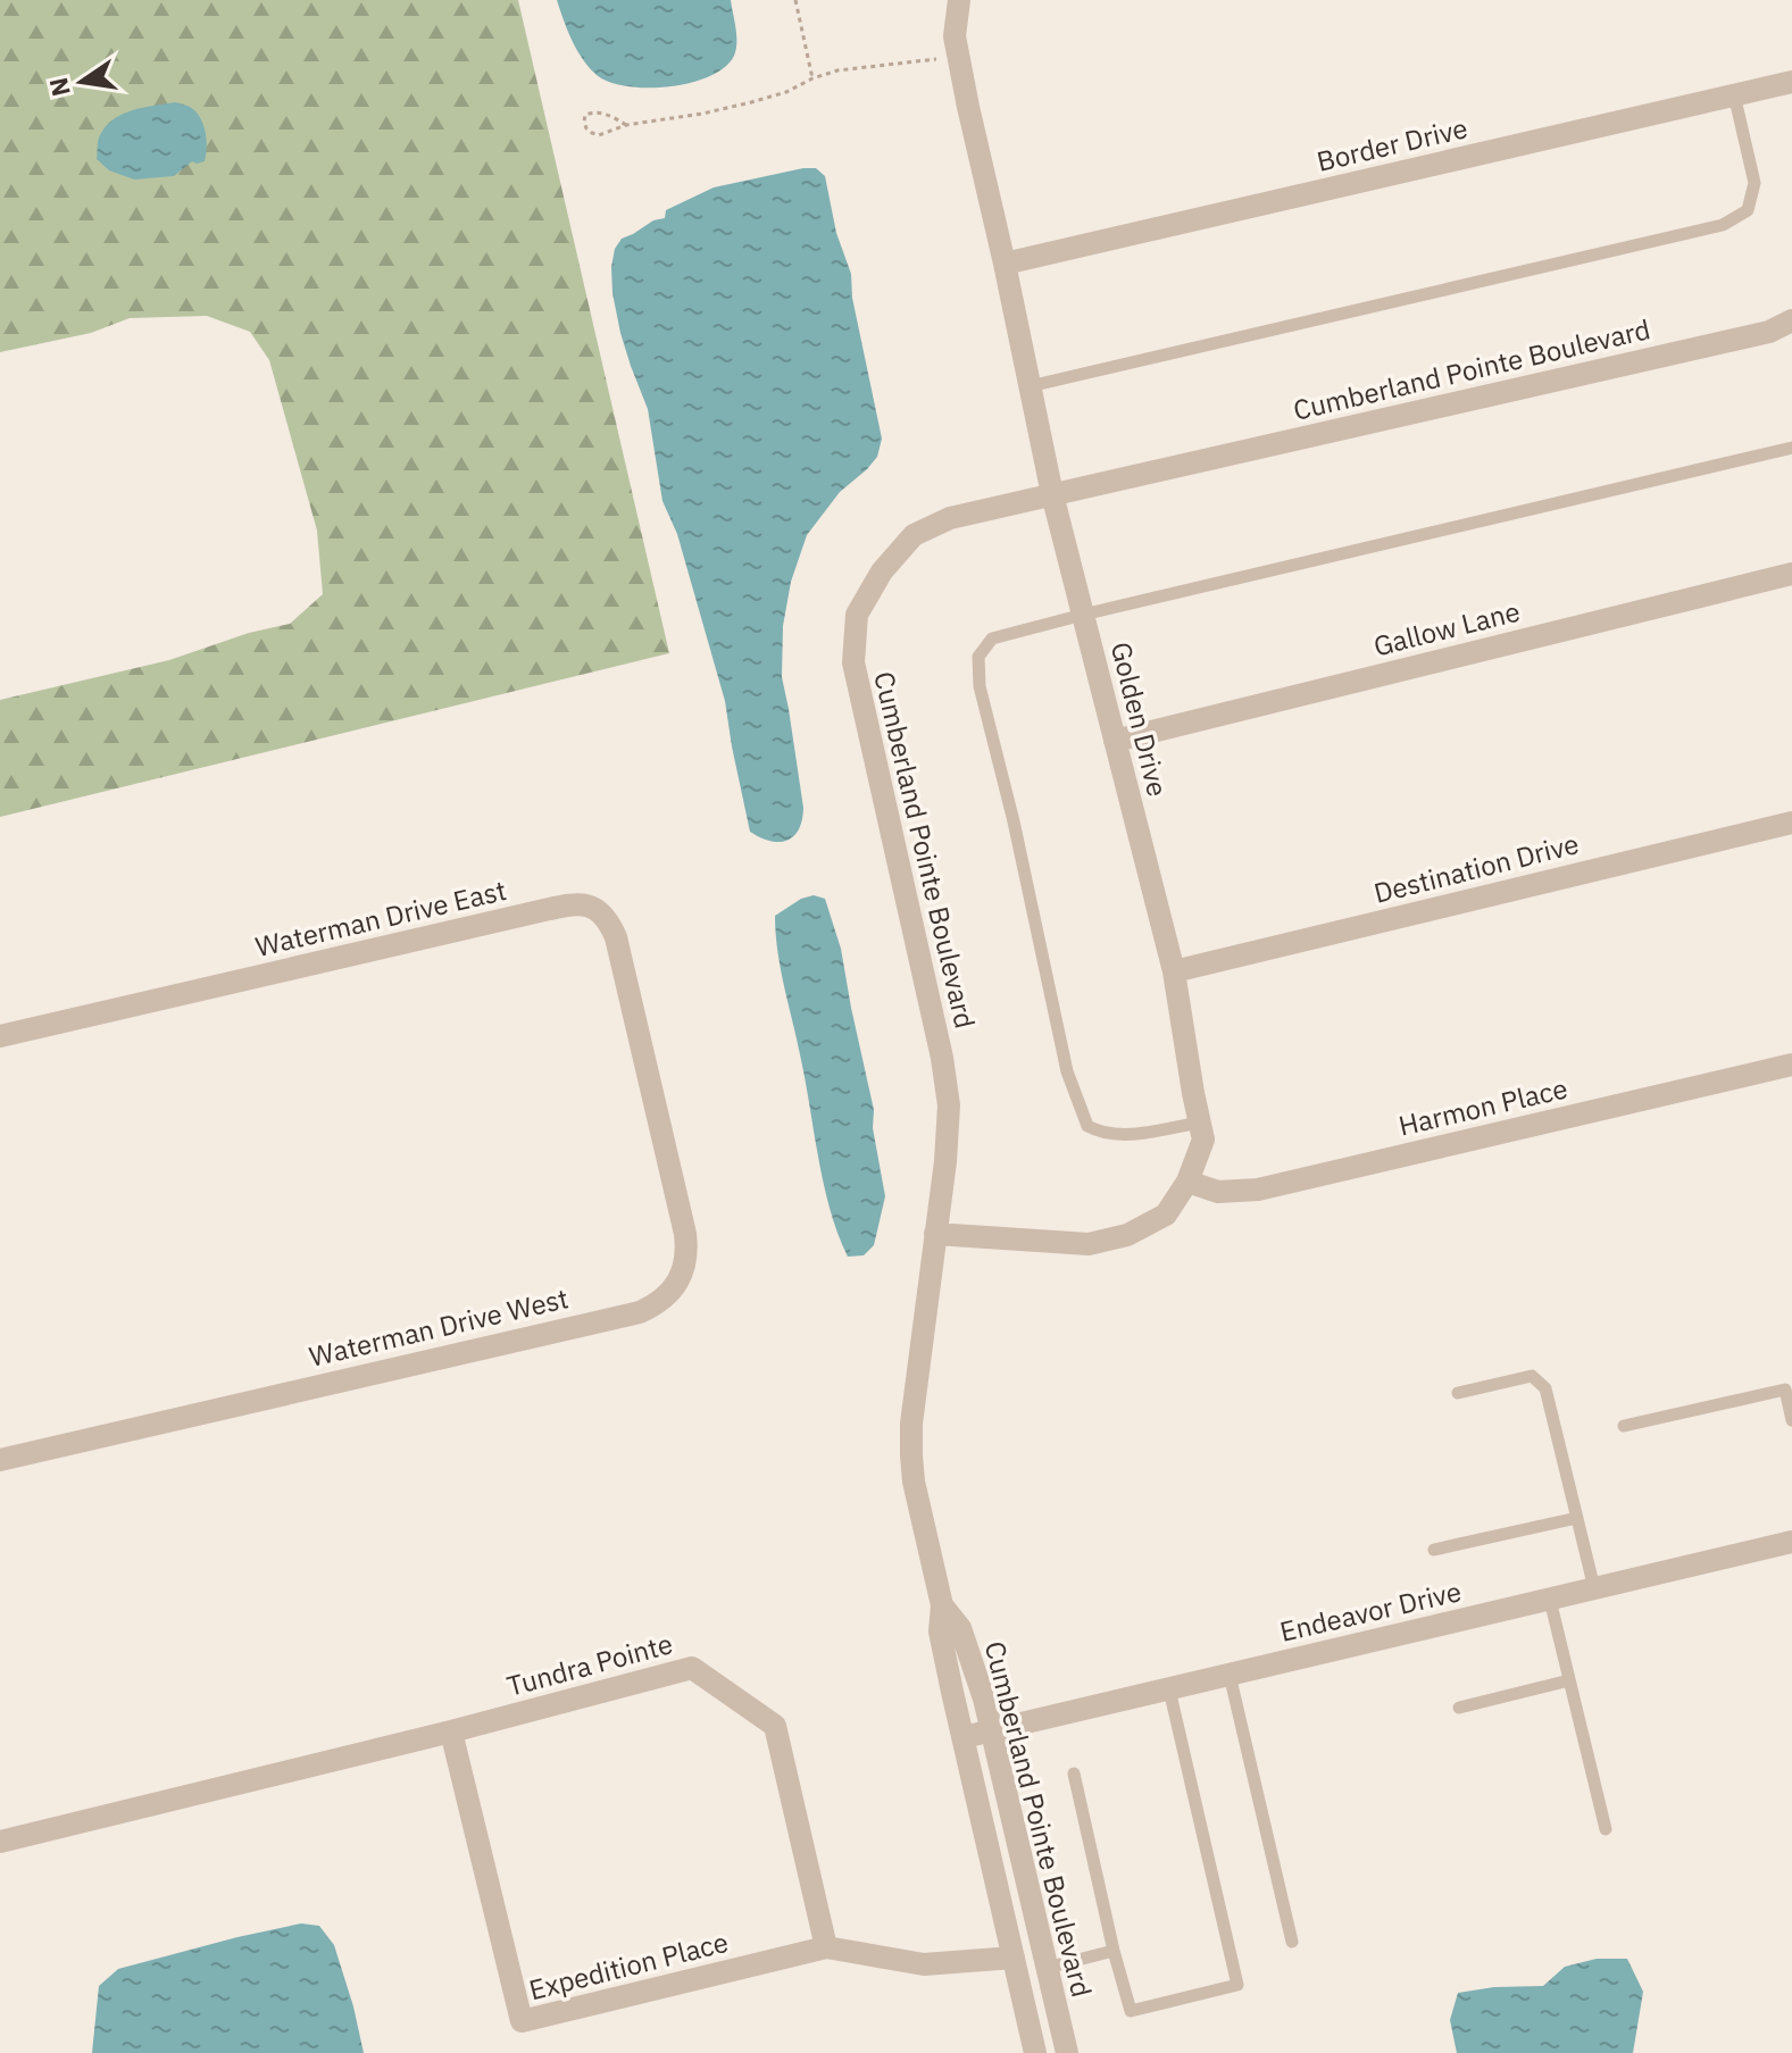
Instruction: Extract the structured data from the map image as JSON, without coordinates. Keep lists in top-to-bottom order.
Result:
{
  "streets": {
    "street": [
      "Border Drive",
      "Cumberland Pointe Boulevard",
      "Gallow Lane",
      "Golden Drive",
      "Destination Drive",
      "Waterman Drive East",
      "Harmon Place",
      "Waterman Drive West",
      "Endeavor Drive",
      "Tundra Pointe",
      "Expedition Place"
    ]
  },
  "crossings": [
    ["Border Drive", "Golden Drive"],
    ["Cumberland Pointe Boulevard", "Golden Drive"],
    ["Cumberland Pointe Boulevard", "Endeavor Drive"],
    ["Gallow Lane", "Golden Drive"],
    ["Golden Drive", "Destination Drive"],
    ["Golden Drive", "Harmon Place"],
    ["Waterman Drive East", "Waterman Drive West"],
    ["Tundra Pointe", "Expedition Place"]
  ],
  "north": "left"
}
